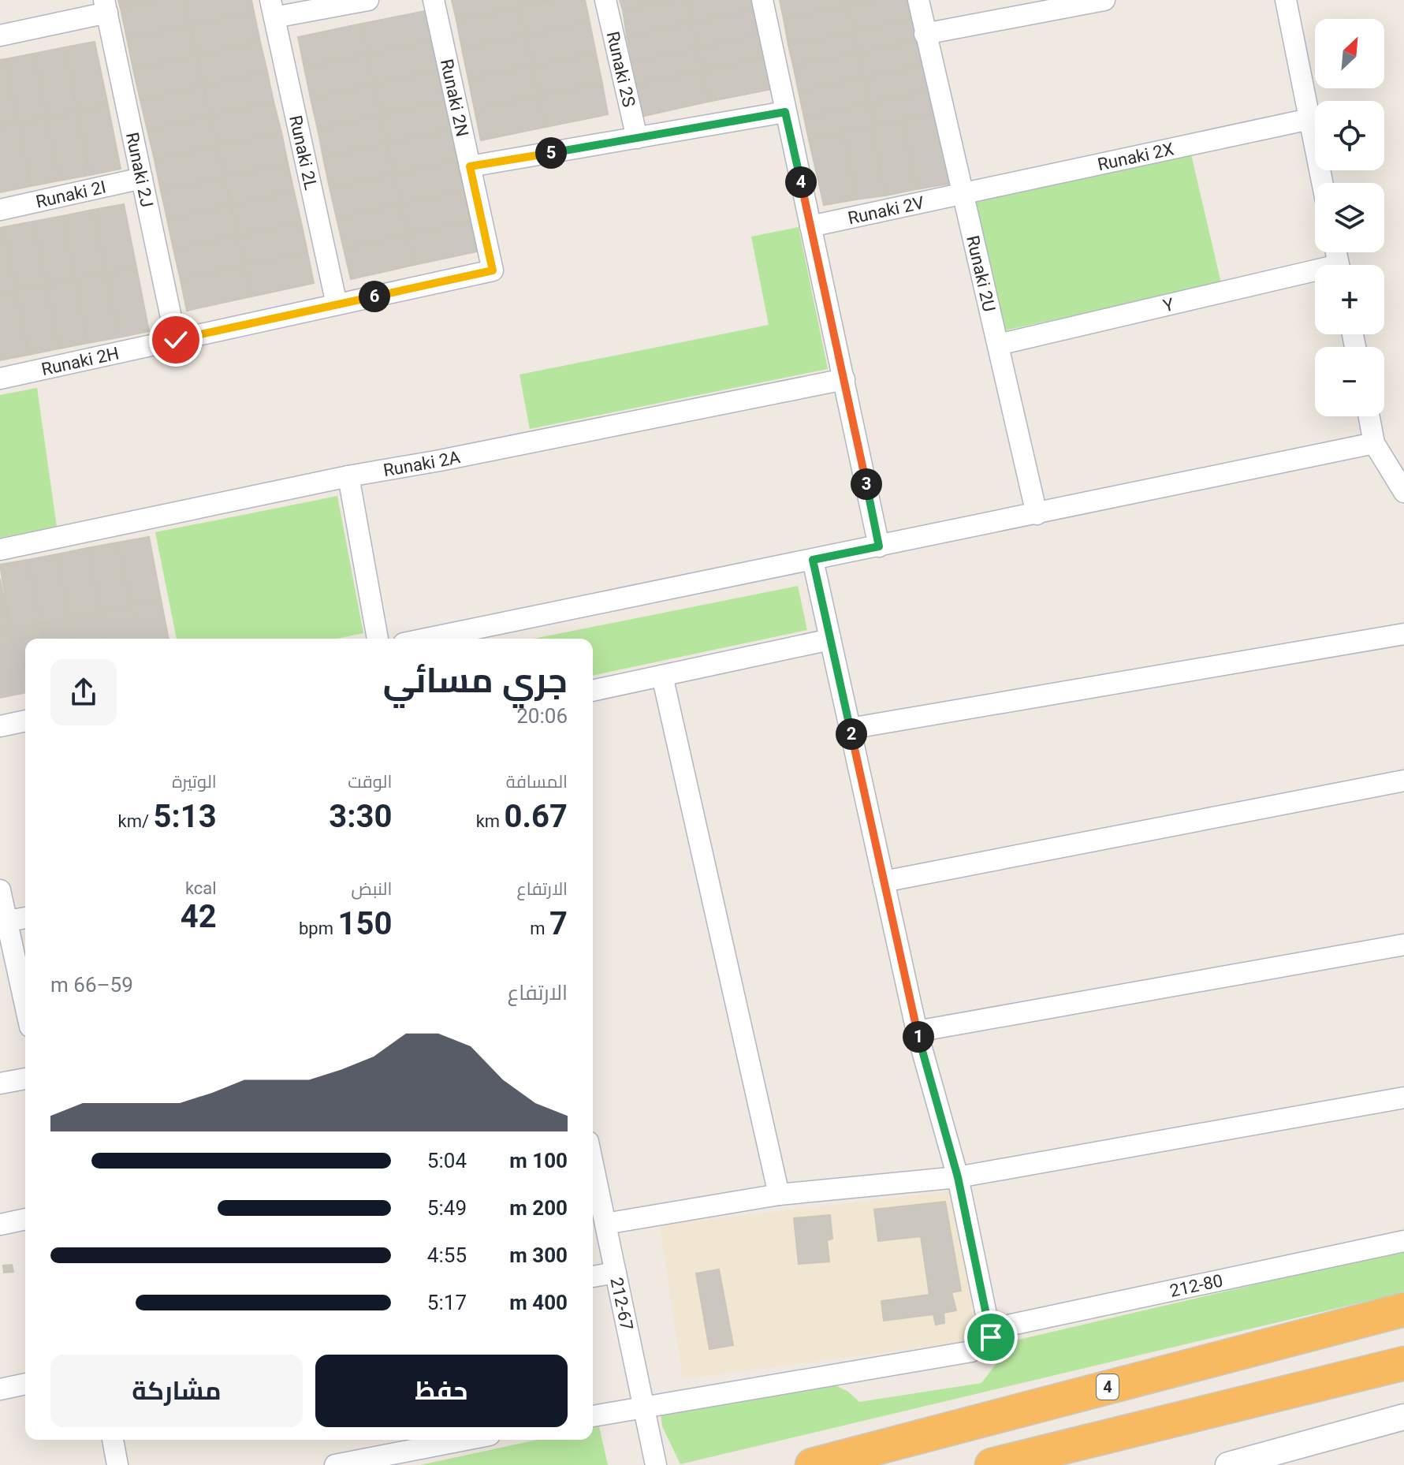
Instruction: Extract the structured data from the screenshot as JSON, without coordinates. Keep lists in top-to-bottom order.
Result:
{
  "streets": {
    "highway": ["4"],
    "street": [
      "Runaki 2S",
      "Runaki 2N",
      "Runaki 2L",
      "Runaki 2X",
      "Runaki 2J",
      "Runaki 2I",
      "Runaki 2V",
      "Runaki 2U",
      "Y",
      "Runaki 2H",
      "Runaki 2A",
      "212-80",
      "212-67"
    ]
  },
  "crossings": [
    ["Runaki 2N", "Runaki 2H"],
    ["Runaki 2L", "Runaki 2H"],
    ["Runaki 2X", "Runaki 2V"],
    ["Runaki 2X", "Runaki 2U"],
    ["Runaki 2J", "Runaki 2I"],
    ["Runaki 2J", "Runaki 2H"],
    ["Runaki 2V", "Runaki 2U"],
    ["Runaki 2U", "Y"],
    ["212-80", "212-67"]
  ],
  "north": "top right",
  "page": {
    "map_buttons": ["+", "−"],
    "pins": [
      "5",
      "4",
      "6",
      "3",
      "2",
      "1"
    ],
    "heading": ["جري مسائي", "20:06"],
    "stats": [
      ["المسافة", "0.67 km"],
      ["الوقت", "3:30"],
      ["الوتيرة", "5:13 /km"],
      ["الارتفاع", "7 m"],
      ["النبض", "150 bpm"],
      ["kcal", "42"]
    ],
    "chart": ["الارتفاع", "59–66 m"],
    "list": [
      {
        "name": "100 m",
        "note": "5:04"
      },
      {
        "name": "200 m",
        "note": "5:49"
      },
      {
        "name": "300 m",
        "note": "4:55"
      },
      {
        "name": "400 m",
        "note": "5:17"
      }
    ],
    "buttons": ["حفظ", "مشاركة"]
  }
}
